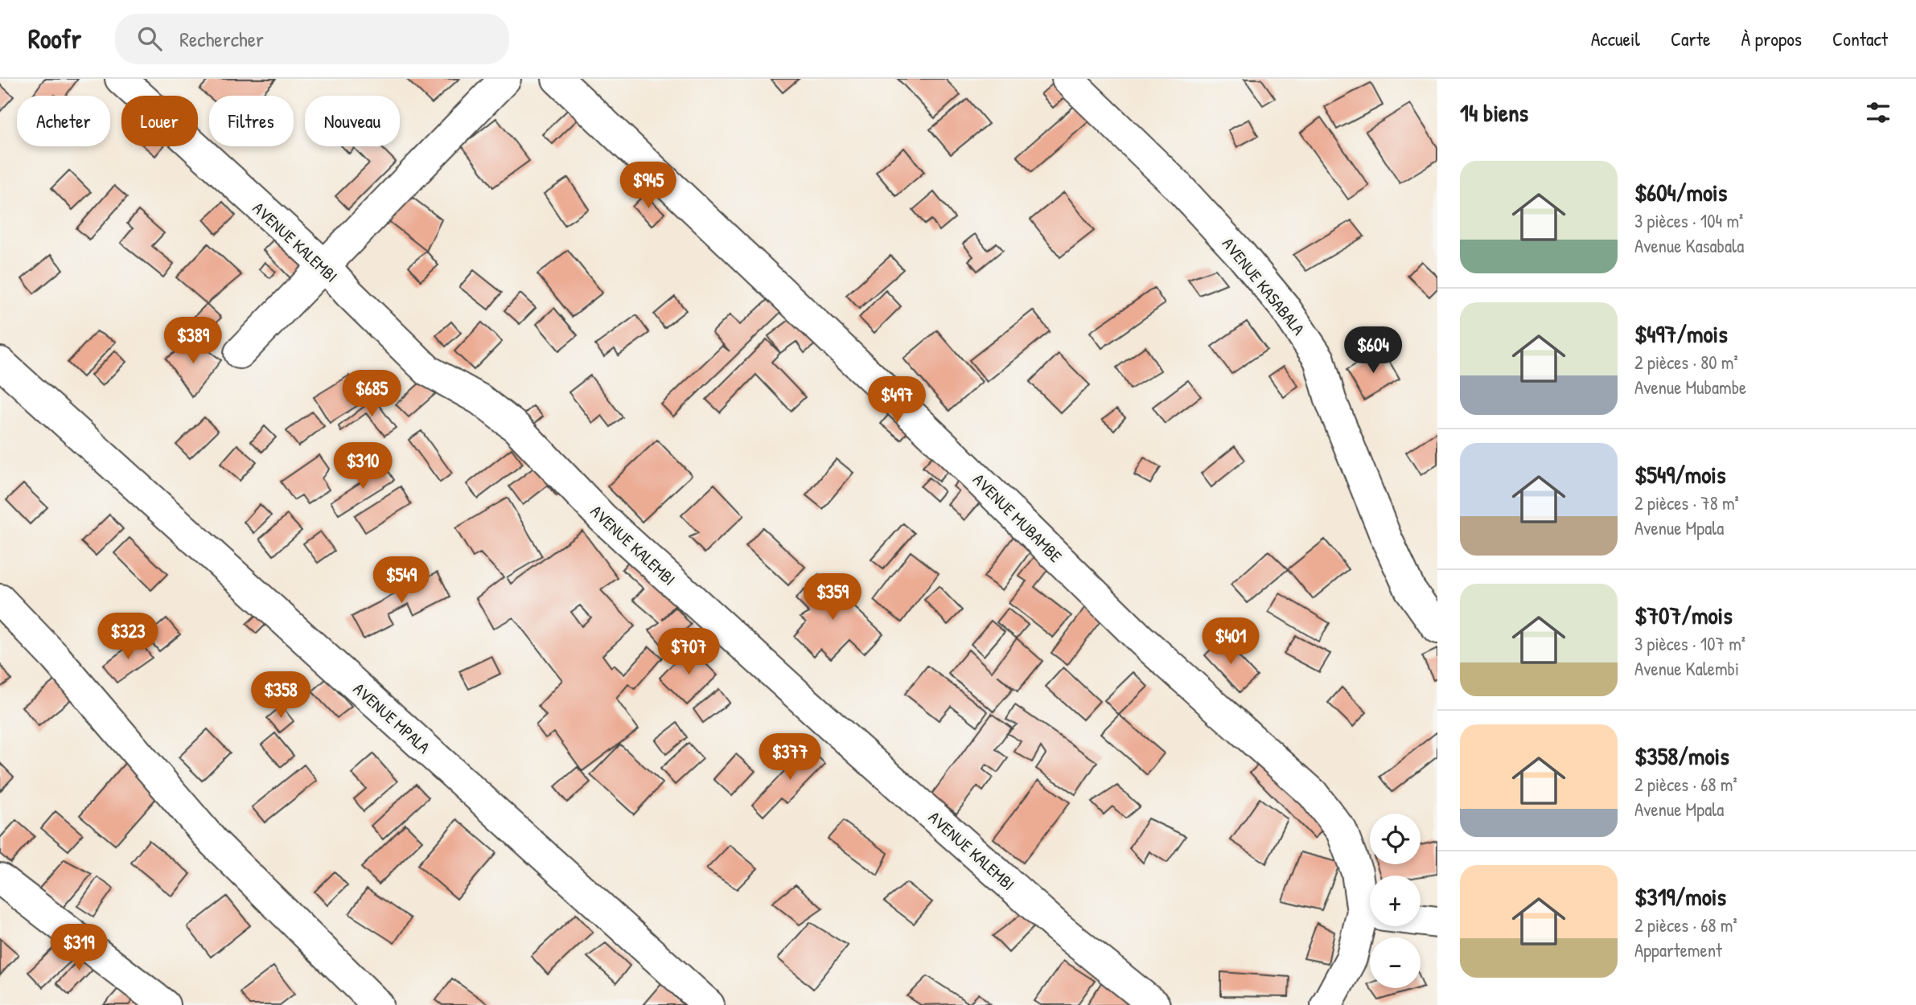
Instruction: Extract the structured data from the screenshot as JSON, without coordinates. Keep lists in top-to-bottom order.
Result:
{
  "streets": {
    "street": [
      "AVENUE KALEMBI",
      "AVENUE KASABALA",
      "AVENUE MUBAMBE",
      "AVENUE MPALA"
    ]
  },
  "page": {
    "header": "Roofr",
    "search": "Rechercher",
    "nav": [
      "Accueil",
      "Carte",
      "À propos",
      "Contact"
    ],
    "heading": "14 biens",
    "chip": [
      "Acheter",
      "Louer",
      "Filtres",
      "Nouveau"
    ],
    "list": [
      {
        "name": "$604/mois",
        "note": "3 pièces · 104 m² · Avenue Kasabala"
      },
      {
        "name": "$497/mois",
        "note": "2 pièces · 80 m² · Avenue Mubambe"
      },
      {
        "name": "$549/mois",
        "note": "2 pièces · 78 m² · Avenue Mpala"
      },
      {
        "name": "$707/mois",
        "note": "3 pièces · 107 m² · Avenue Kalembi"
      },
      {
        "name": "$358/mois",
        "note": "2 pièces · 68 m² · Avenue Mpala"
      },
      {
        "name": "$319/mois",
        "note": "2 pièces · 68 m² · Appartement"
      }
    ],
    "price": [
      "$945",
      "$389",
      "$604",
      "$685",
      "$497",
      "$310",
      "$549",
      "$359",
      "$323",
      "$401",
      "$707",
      "$358",
      "$377",
      "$319"
    ],
    "map_buttons": ["+", "−"]
  }
}
